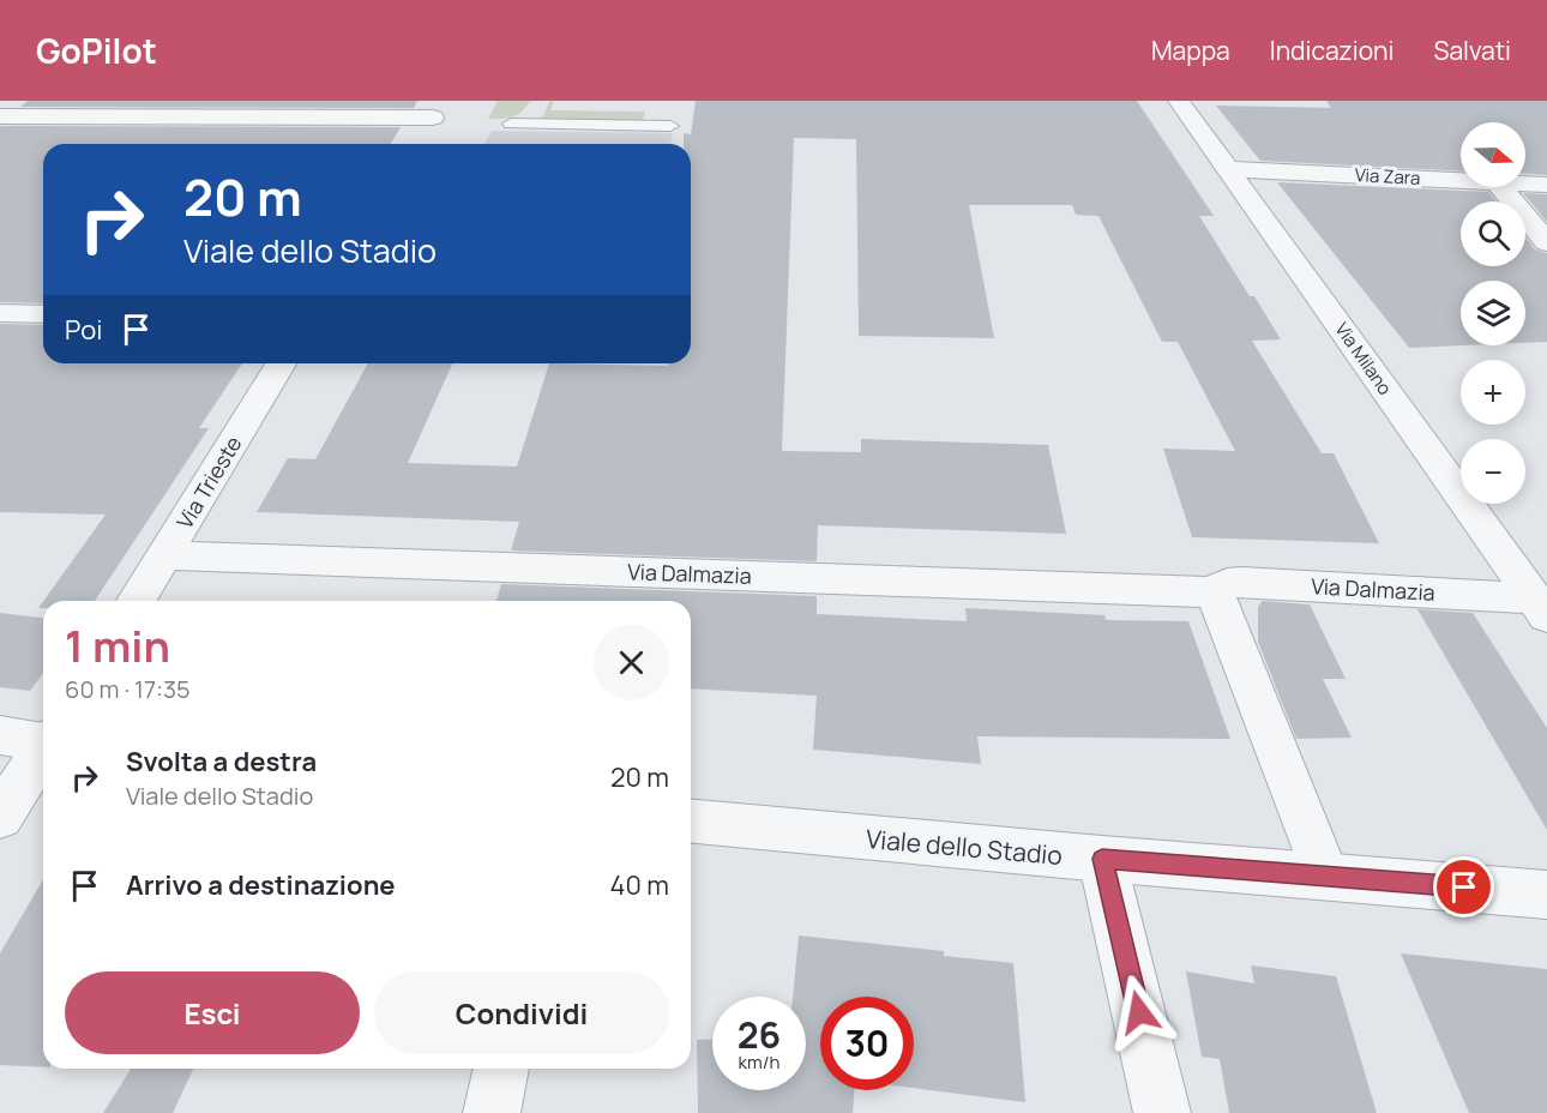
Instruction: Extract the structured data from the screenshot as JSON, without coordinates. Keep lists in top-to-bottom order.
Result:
{
  "streets": {
    "street": [
      "Via Zara",
      "Via Milano",
      "Via Trieste",
      "Via Dalmazia",
      "Viale dello Stadio"
    ]
  },
  "crossings": [
    ["Via Zara", "Via Milano"],
    ["Via Milano", "Via Dalmazia"],
    ["Via Trieste", "Via Dalmazia"]
  ],
  "north": "right",
  "page": {
    "header": "GoPilot",
    "nav": ["Mappa", "Indicazioni", "Salvati"],
    "map_buttons": ["+", "−"],
    "turn": ["20 m", "Viale dello Stadio"],
    "then": "Poi",
    "heading": ["1 min", "60 m · 17:35"],
    "list": [
      {
        "name": "Svolta a destra",
        "note": "Viale dello Stadio",
        "value": "20 m"
      },
      {
        "name": "Arrivo a destinazione",
        "value": "40 m"
      }
    ],
    "buttons": ["Esci", "Condividi"],
    "speed": "26 km/h",
    "limit": "30"
  }
}
